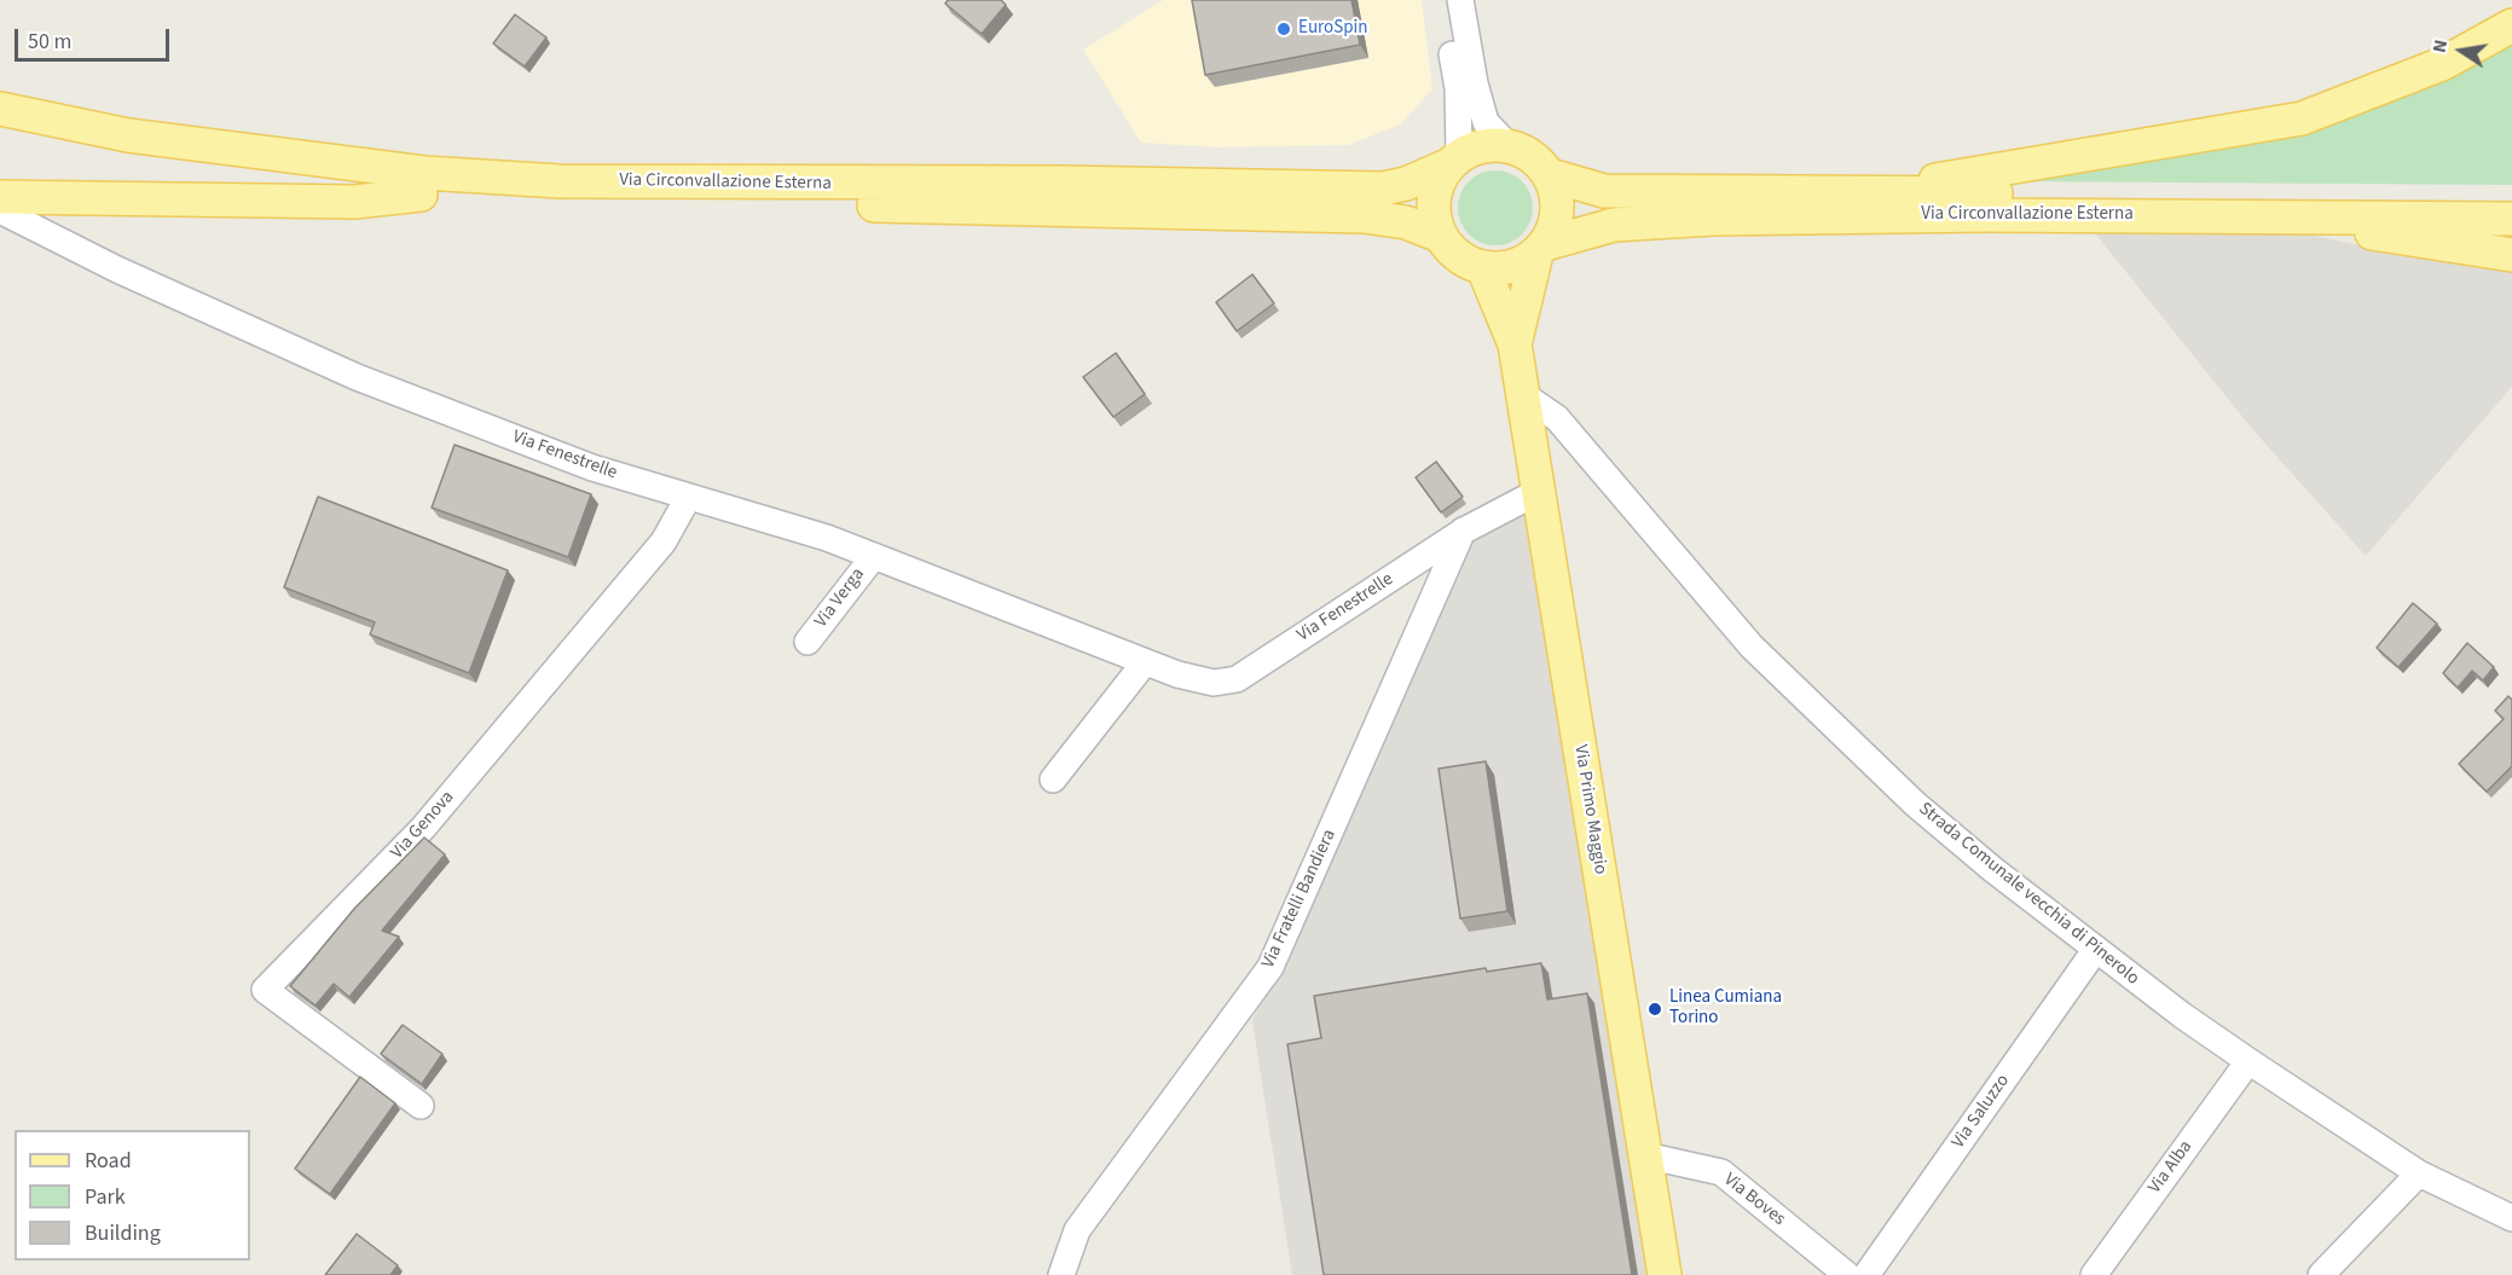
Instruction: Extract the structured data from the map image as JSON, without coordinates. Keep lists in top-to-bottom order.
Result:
{
  "streets": {
    "main road": ["Via Circonvallazione Esterna", "Via Primo Maggio"],
    "street": [
      "Via Fenestrelle",
      "Via Verga",
      "Via Genova",
      "Strada Comunale vecchia di Pinerolo",
      "Via Fratelli Bandiera",
      "Via Saluzzo",
      "Via Alba",
      "Via Boves"
    ]
  },
  "crossings": [
    ["Via Circonvallazione Esterna", "Via Primo Maggio"],
    ["Via Fenestrelle", "Via Verga"],
    ["Via Fenestrelle", "Via Primo Maggio"],
    ["Via Fenestrelle", "Via Genova"],
    ["Via Fenestrelle", "Via Fratelli Bandiera"],
    ["Via Primo Maggio", "Strada Comunale vecchia di Pinerolo"],
    ["Via Primo Maggio", "Via Boves"],
    ["Strada Comunale vecchia di Pinerolo", "Via Saluzzo"],
    ["Strada Comunale vecchia di Pinerolo", "Via Alba"]
  ],
  "places": ["EuroSpin", "Linea Cumiana Torino"],
  "legend": ["Road", "Park", "Building"],
  "scale_bar": "50 m",
  "north": "left"
}
